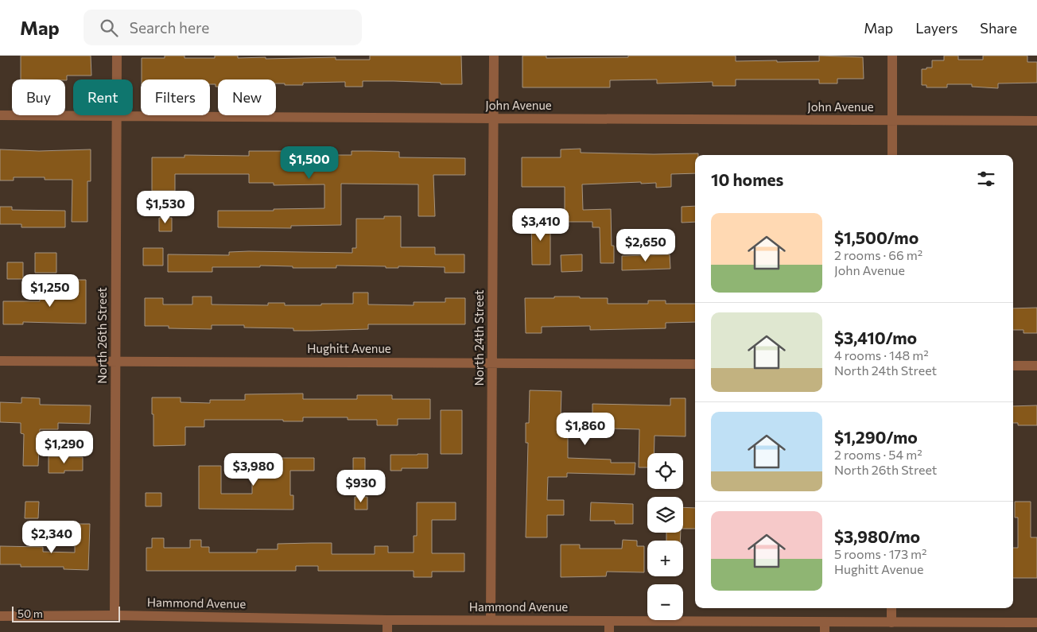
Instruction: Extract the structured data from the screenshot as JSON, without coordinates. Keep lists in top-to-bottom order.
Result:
{
  "streets": {
    "street": [
      "John Avenue",
      "North 26th Street",
      "North 24th Street",
      "Hughitt Avenue",
      "Hammond Avenue"
    ]
  },
  "crossings": [
    ["John Avenue", "North 26th Street"],
    ["John Avenue", "North 24th Street"],
    ["North 26th Street", "Hughitt Avenue"],
    ["North 26th Street", "Hammond Avenue"],
    ["North 24th Street", "Hughitt Avenue"],
    ["North 24th Street", "Hammond Avenue"]
  ],
  "scale_bar": "50 m",
  "page": {
    "header": "Map",
    "search": "Search here",
    "nav": ["Map", "Layers", "Share"],
    "chip": [
      "Buy",
      "Rent",
      "Filters",
      "New"
    ],
    "price": [
      "$1,500",
      "$1,530",
      "$3,410",
      "$2,650",
      "$1,250",
      "$1,860",
      "$1,290",
      "$3,980",
      "$930",
      "$2,340"
    ],
    "heading": "10 homes",
    "list": [
      {
        "name": "$1,500/mo",
        "note": "2 rooms · 66 m² · John Avenue"
      },
      {
        "name": "$3,410/mo",
        "note": "4 rooms · 148 m² · North 24th Street"
      },
      {
        "name": "$1,290/mo",
        "note": "2 rooms · 54 m² · North 26th Street"
      },
      {
        "name": "$3,980/mo",
        "note": "5 rooms · 173 m² · Hughitt Avenue"
      }
    ],
    "map_buttons": ["+", "−"],
    "scale": "50 m"
  }
}
